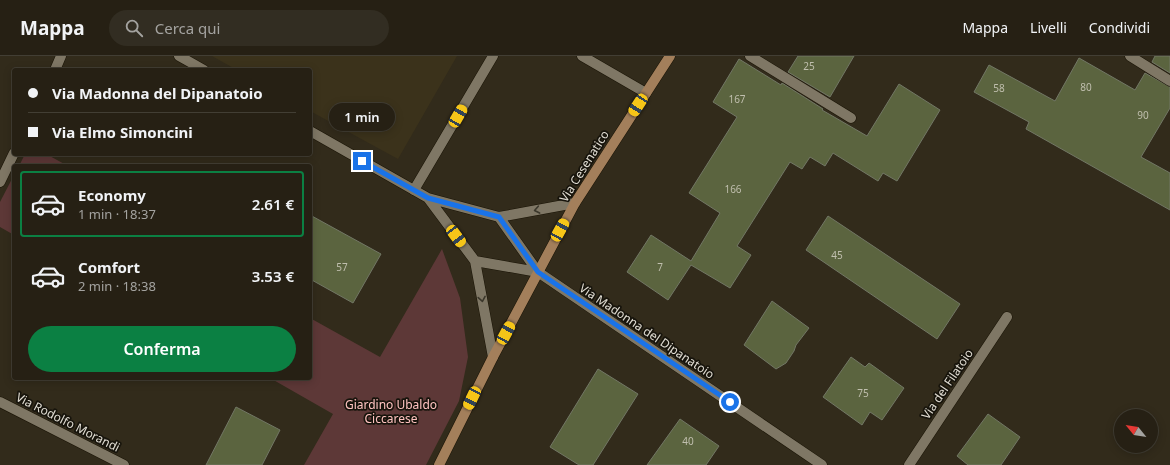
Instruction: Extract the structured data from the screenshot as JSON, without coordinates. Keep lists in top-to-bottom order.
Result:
{
  "streets": {
    "main road": ["Via Cesenatico"],
    "street": ["Via Madonna del Dipanatoio", "Via del Filatoio", "Via Rodolfo Morandi"]
  },
  "crossings": [
    ["Via Cesenatico", "Via Madonna del Dipanatoio"]
  ],
  "parks": ["Giardino Ubaldo Ciccarese"],
  "house_numbers": [
    "25",
    "80",
    "58",
    "167",
    "90",
    "166",
    "45",
    "57",
    "7",
    "75",
    "40"
  ],
  "north": "top left",
  "page": {
    "header": "Mappa",
    "search": "Cerca qui",
    "nav": ["Mappa", "Livelli", "Condividi"],
    "banner": ["Via Madonna del Dipanatoio", "Via Elmo Simoncini"],
    "bubble": "1 min",
    "list": [
      {
        "name": "Economy",
        "note": "1 min · 18:37",
        "value": "2.61 €"
      },
      {
        "name": "Comfort",
        "note": "2 min · 18:38",
        "value": "3.53 €"
      }
    ],
    "buttons": "Conferma"
  }
}
